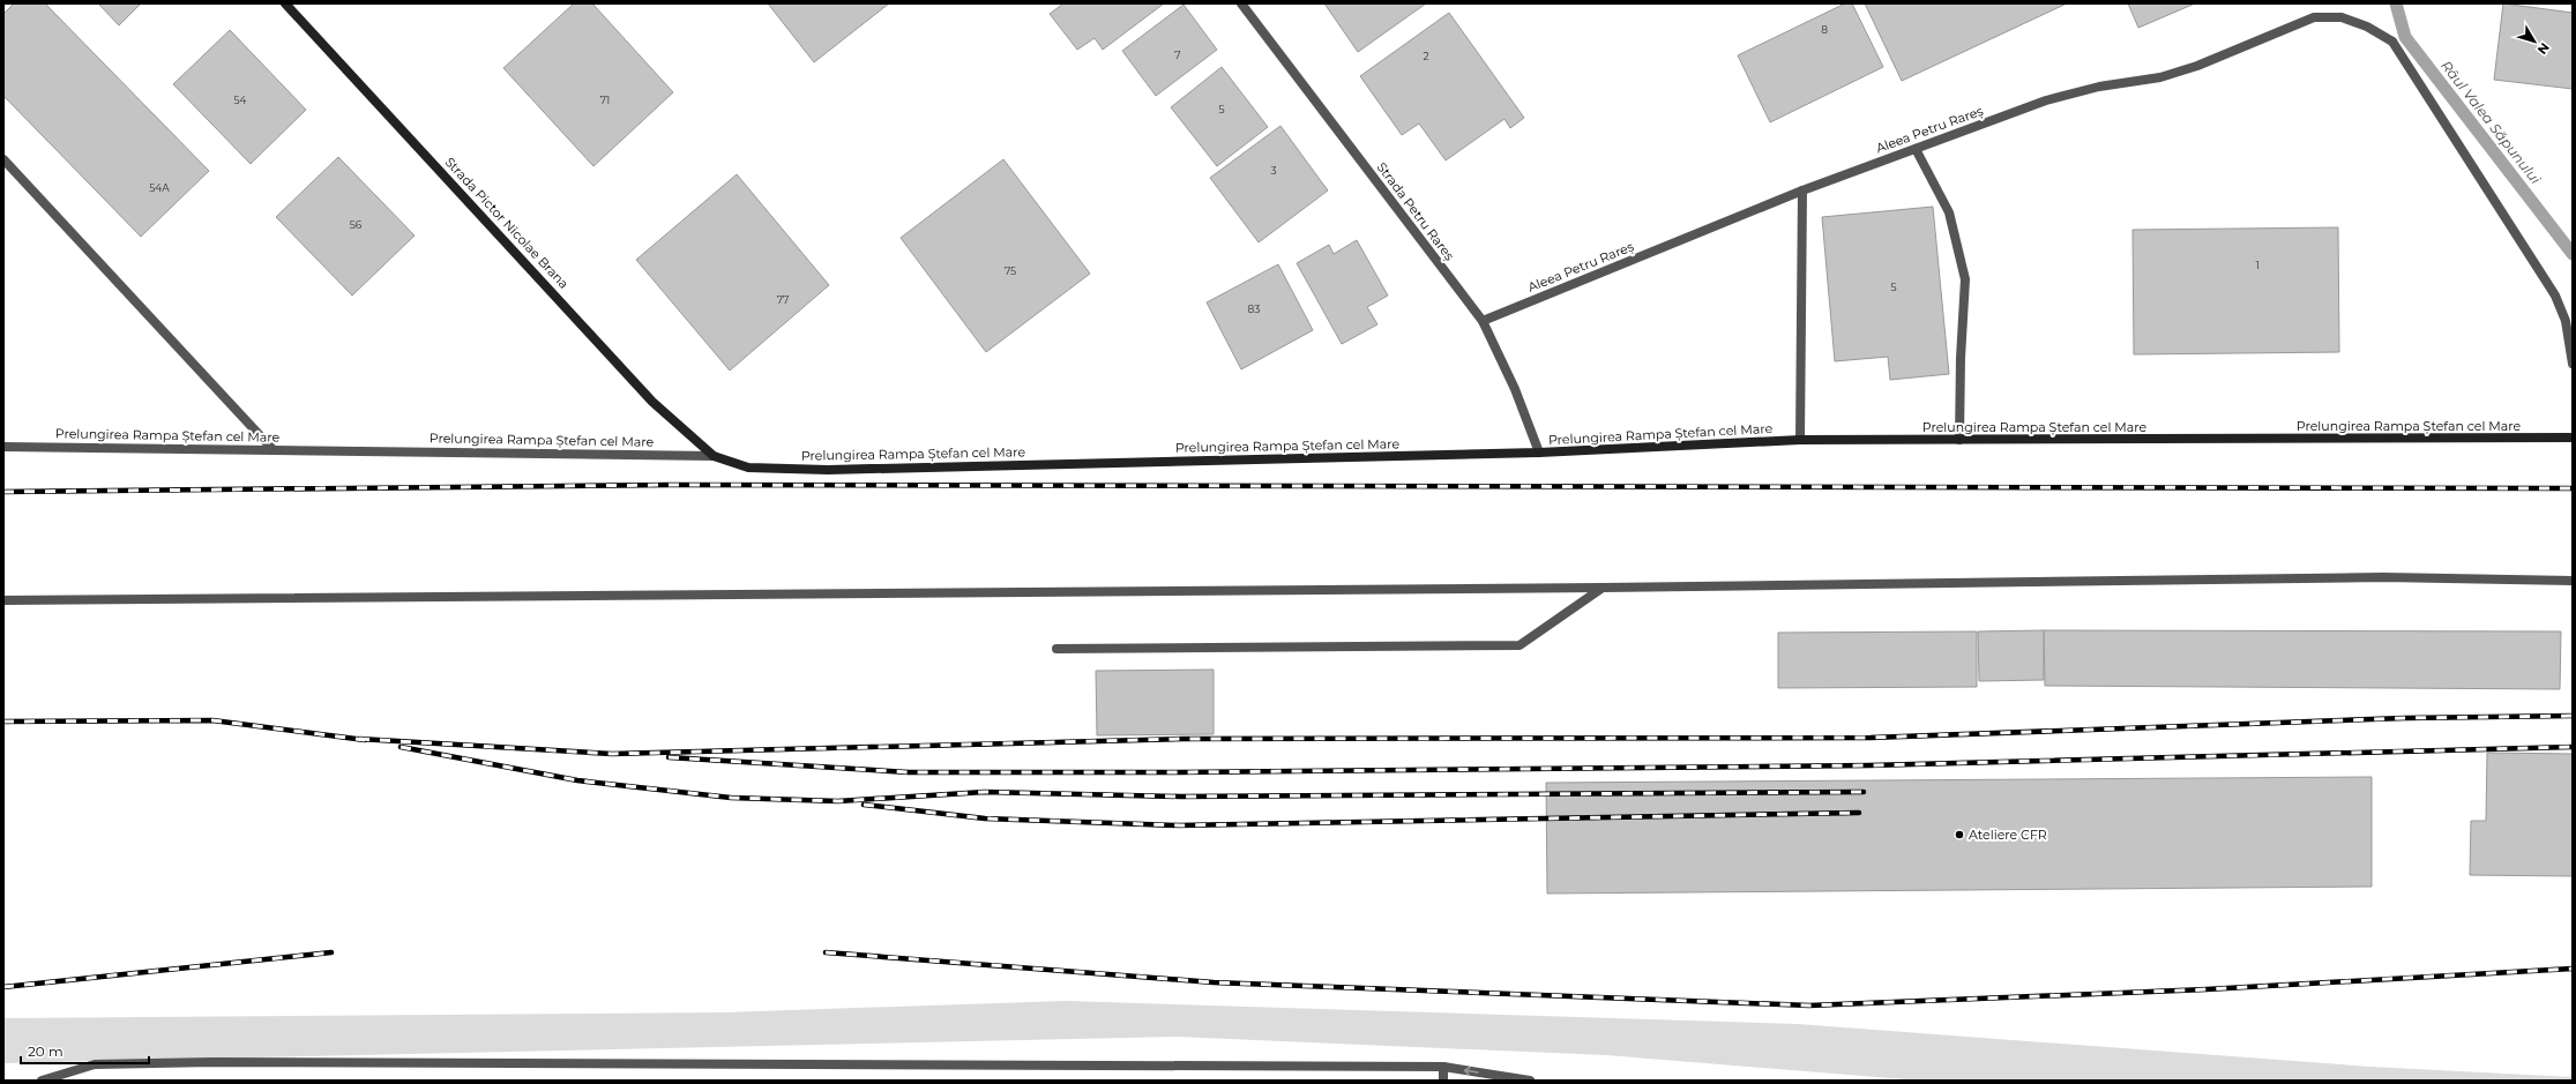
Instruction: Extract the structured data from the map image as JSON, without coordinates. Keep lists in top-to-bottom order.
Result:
{
  "streets": {
    "street": [
      "Aleea Petru Rareș",
      "Strada Petru Rareș",
      "Strada Pictor Nicolae Brana",
      "Prelungirea Rampa Ștefan cel Mare"
    ]
  },
  "crossings": [
    ["Aleea Petru Rareș", "Strada Petru Rareș"],
    ["Strada Petru Rareș", "Prelungirea Rampa Ștefan cel Mare"],
    ["Strada Pictor Nicolae Brana", "Prelungirea Rampa Ștefan cel Mare"]
  ],
  "water": ["Râul Valea Săpunului"],
  "places": ["Ateliere CFR"],
  "house_numbers": [
    "8",
    "7",
    "2",
    "54",
    "71",
    "5",
    "3",
    "54A",
    "56",
    "1",
    "75",
    "5",
    "77",
    "83"
  ],
  "scale_bar": "20 m",
  "north": "bottom right"
}
